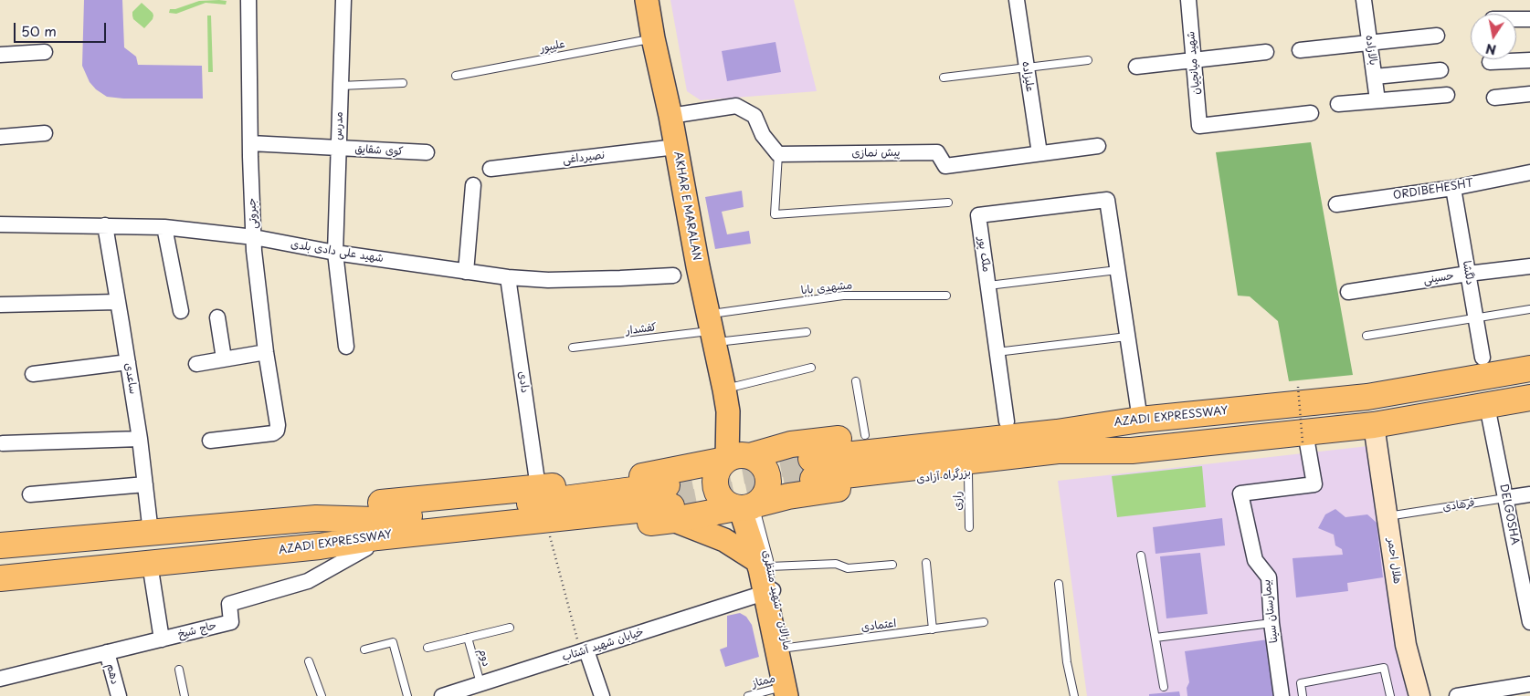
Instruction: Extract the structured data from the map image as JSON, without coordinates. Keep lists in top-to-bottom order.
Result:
{
  "streets": {
    "highway": ["AZADI EXPRESSWAY", "بزرگراه آزادی"],
    "main road": ["AKHAR E MARALAN", "مارالان - شهید منتظری"],
    "street": [
      "بالازاده",
      "شهید میانچیان",
      "علیزاده",
      "مدرس",
      "کوی شقایق",
      "پیش نمازی",
      "نصیرداغی",
      "ORDIBEHESHT",
      "جبروتی",
      "شهید علی دادی بلدی",
      "ملک پور",
      "دلگشا",
      "حسینی",
      "ساعدی",
      "دادی",
      "فرهادی",
      "DELGOSHA",
      "هلال احمر",
      "بیمارستان سینا",
      "حاج شیخ",
      "خیابان شهید آشتاب",
      "دهم"
    ],
    "lane": [
      "علیپور",
      "مشهدی بابا",
      "کفشدار",
      "رازی",
      "اعتمادی",
      "دوم",
      "ممتاز"
    ]
  },
  "crossings": [
    ["علیپور", "AKHAR E MARALAN"],
    ["علیزاده", "پیش نمازی"],
    ["مدرس", "کوی شقایق"],
    ["مدرس", "شهید علی دادی بلدی"],
    ["کوی شقایق", "جبروتی"],
    ["نصیرداغی", "AKHAR E MARALAN"],
    ["ORDIBEHESHT", "دلگشا"],
    ["AKHAR E MARALAN", "مشهدی بابا"],
    ["AKHAR E MARALAN", "کفشدار"],
    ["AKHAR E MARALAN", "بزرگراه آزادی"],
    ["AKHAR E MARALAN", "مارالان - شهید منتظری"],
    ["جبروتی", "شهید علی دادی بلدی"],
    ["شهید علی دادی بلدی", "ساعدی"],
    ["شهید علی دادی بلدی", "دادی"],
    ["دلگشا", "حسینی"],
    ["مشهدی بابا", "کفشدار"],
    ["ساعدی", "AZADI EXPRESSWAY"],
    ["AZADI EXPRESSWAY", "بزرگراه آزادی"],
    ["AZADI EXPRESSWAY", "DELGOSHA"],
    ["AZADI EXPRESSWAY", "هلال احمر"],
    ["AZADI EXPRESSWAY", "بیمارستان سینا"],
    ["بزرگراه آزادی", "رازی"],
    ["بزرگراه آزادی", "مارالان - شهید منتظری"],
    ["فرهادی", "DELGOSHA"],
    ["فرهادی", "هلال احمر"],
    ["مارالان - شهید منتظری", "اعتمادی"],
    ["مارالان - شهید منتظری", "خیابان شهید آشتاب"],
    ["مارالان - شهید منتظری", "ممتاز"],
    ["حاج شیخ", "دهم"],
    ["خیابان شهید آشتاب", "دوم"]
  ],
  "scale_bar": "50 m",
  "north": "bottom"
}
